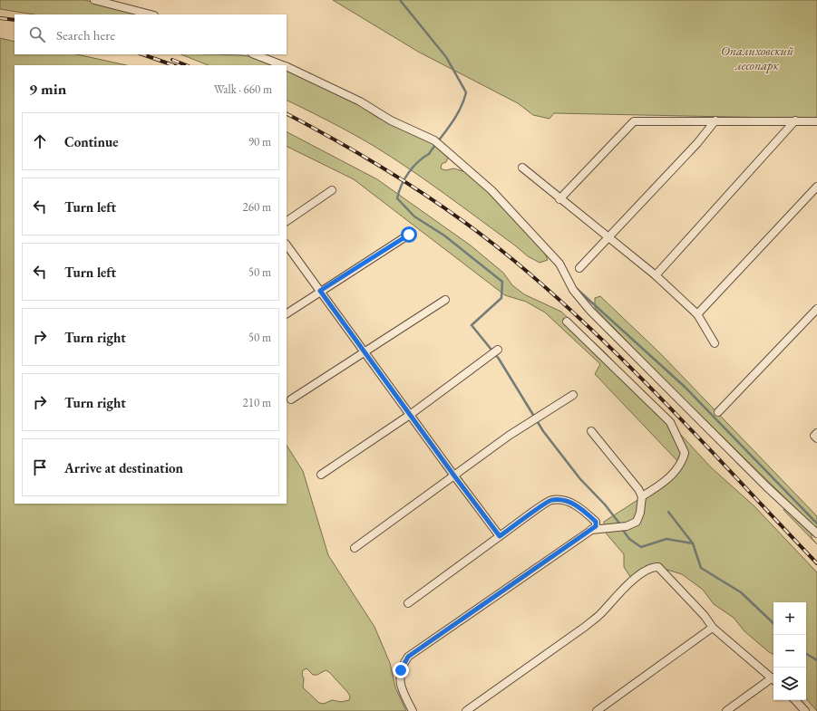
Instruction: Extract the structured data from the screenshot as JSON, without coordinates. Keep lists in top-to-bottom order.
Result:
{
  "parks": ["Опалиховский лесопарк"],
  "page": {
    "search": "Search here",
    "heading": ["9 min", "Walk · 660 m"],
    "list": [
      ["Continue", "90 m"],
      ["Turn left", "260 m"],
      ["Turn left", "50 m"],
      ["Turn right", "50 m"],
      ["Turn right", "210 m"],
      "Arrive at destination"
    ],
    "map_buttons": ["+", "−"]
  }
}
